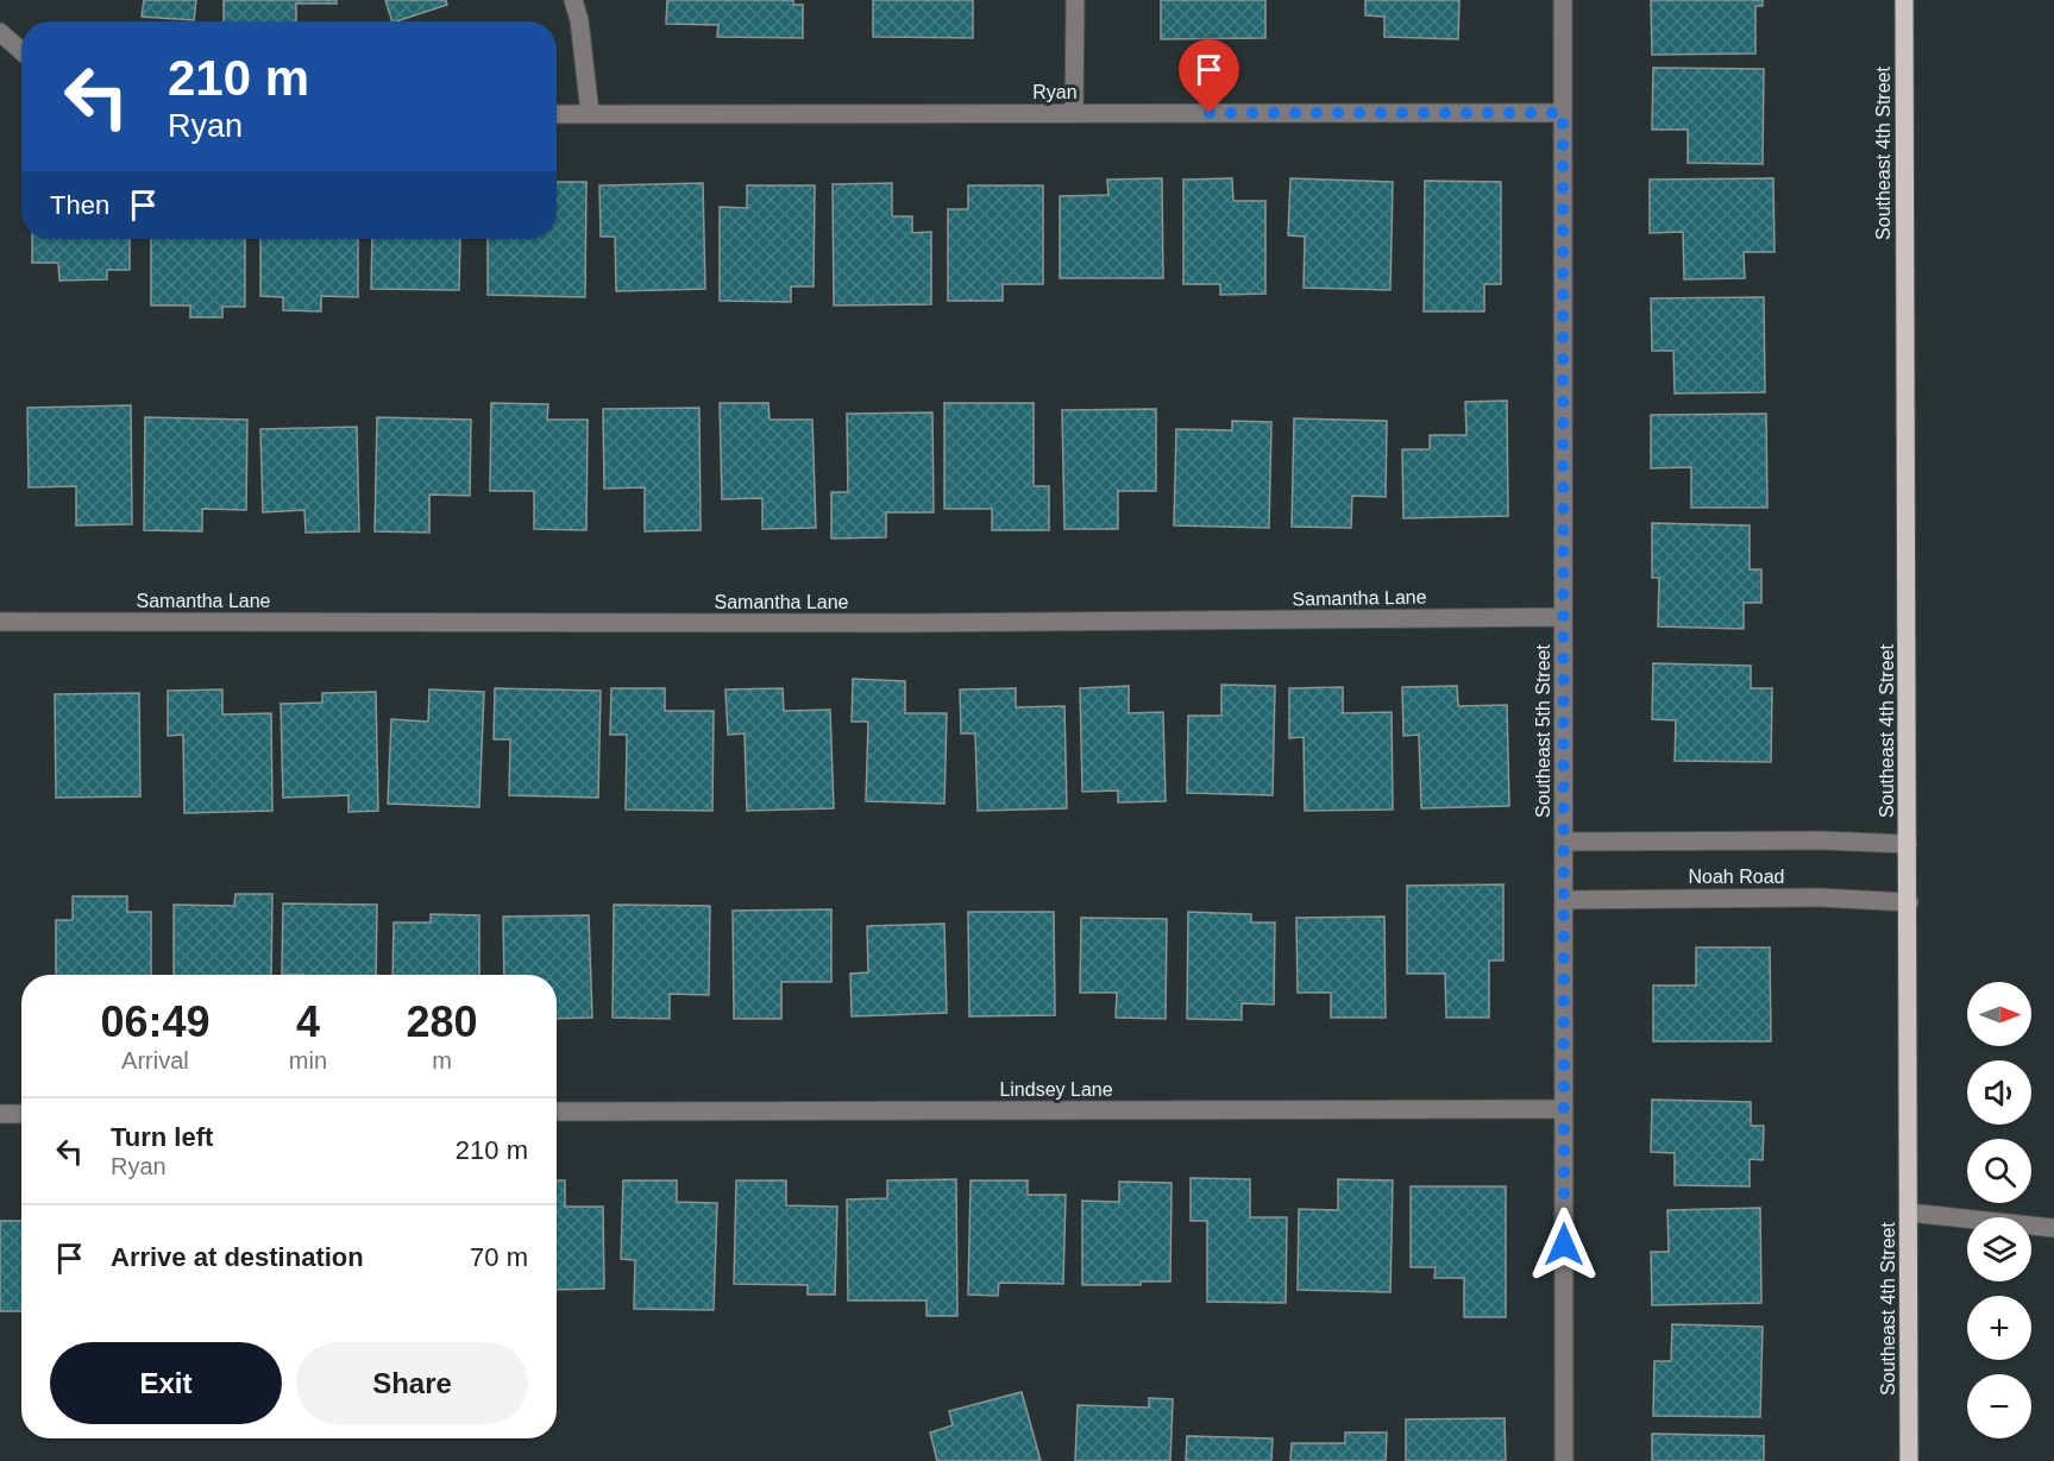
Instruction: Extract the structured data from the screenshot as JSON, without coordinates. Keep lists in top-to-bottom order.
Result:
{
  "streets": {
    "main road": ["Southeast 4th Street"],
    "street": [
      "Ryan",
      "Samantha Lane",
      "Southeast 5th Street",
      "Noah Road",
      "Lindsey Lane"
    ]
  },
  "crossings": [
    ["Ryan", "Southeast 5th Street"],
    ["Southeast 4th Street", "Noah Road"],
    ["Samantha Lane", "Southeast 5th Street"],
    ["Southeast 5th Street", "Noah Road"],
    ["Southeast 5th Street", "Lindsey Lane"]
  ],
  "north": "right",
  "page": {
    "turn": ["210 m", "Ryan"],
    "then": "Then",
    "eta": [
      "06:49",
      "Arrival",
      "4",
      "min",
      "280",
      "m"
    ],
    "map_buttons": ["+", "−"],
    "list": [
      {
        "name": "Turn left",
        "note": "Ryan",
        "value": "210 m"
      },
      {
        "name": "Arrive at destination",
        "value": "70 m"
      }
    ],
    "buttons": ["Exit", "Share"]
  }
}
